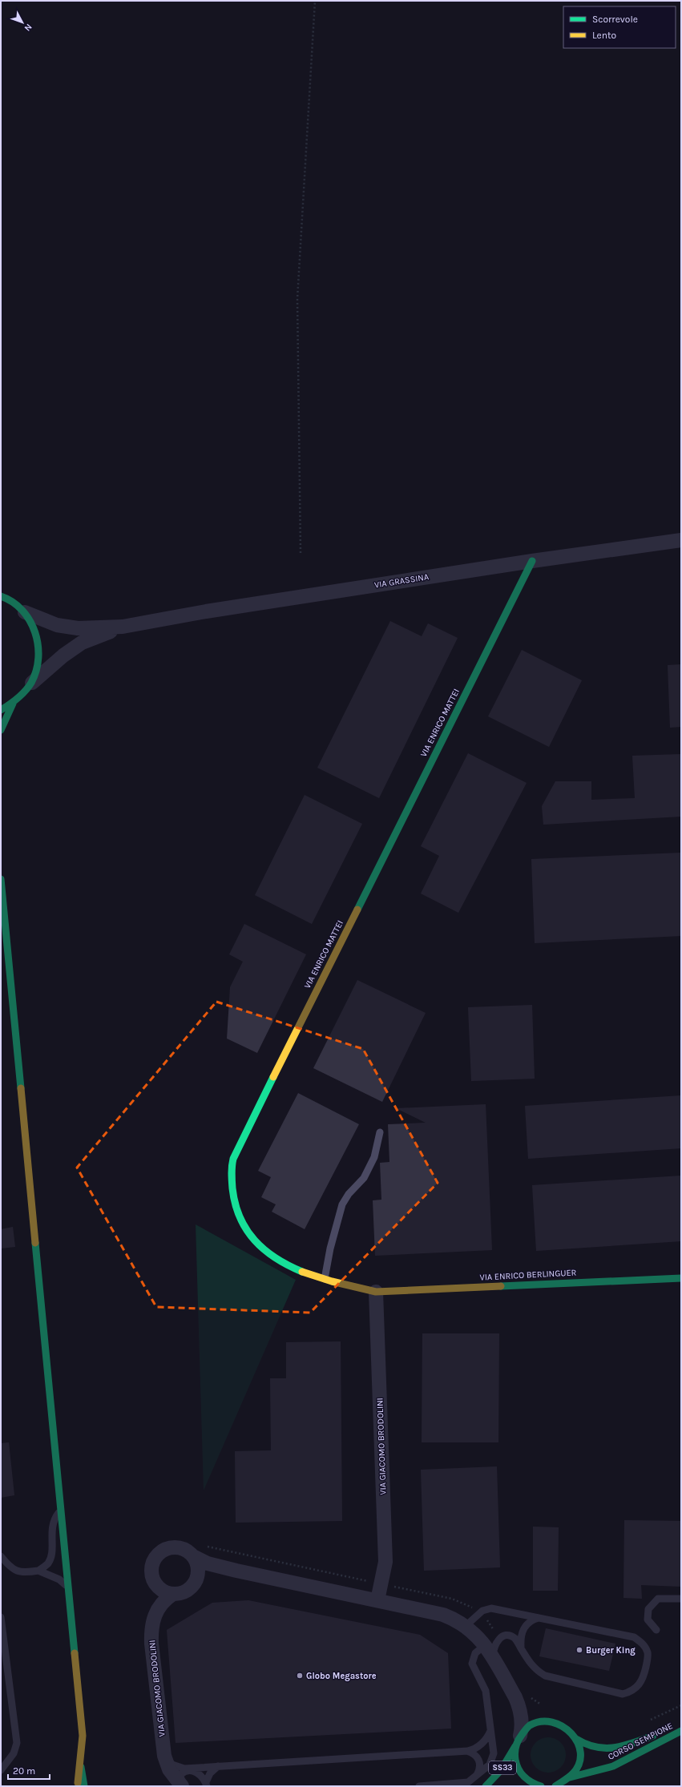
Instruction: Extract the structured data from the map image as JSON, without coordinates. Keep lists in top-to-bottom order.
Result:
{
  "streets": {
    "main road": [
      "VIA ENRICO MATTEI",
      "VIA ENRICO BERLINGUER",
      "CORSO SEMPIONE",
      "SS33"
    ],
    "street": ["VIA GRASSINA", "VIA GIACOMO BRODOLINI"]
  },
  "crossings": [
    ["VIA GRASSINA", "VIA ENRICO MATTEI"],
    ["VIA ENRICO MATTEI", "VIA ENRICO BERLINGUER"],
    ["VIA ENRICO MATTEI", "VIA GIACOMO BRODOLINI"],
    ["VIA ENRICO BERLINGUER", "VIA GIACOMO BRODOLINI"]
  ],
  "places": ["Burger King", "Globo Megastore"],
  "legend": ["Scorrevole", "Lento"],
  "scale_bar": "20 m",
  "north": "bottom right"
}
